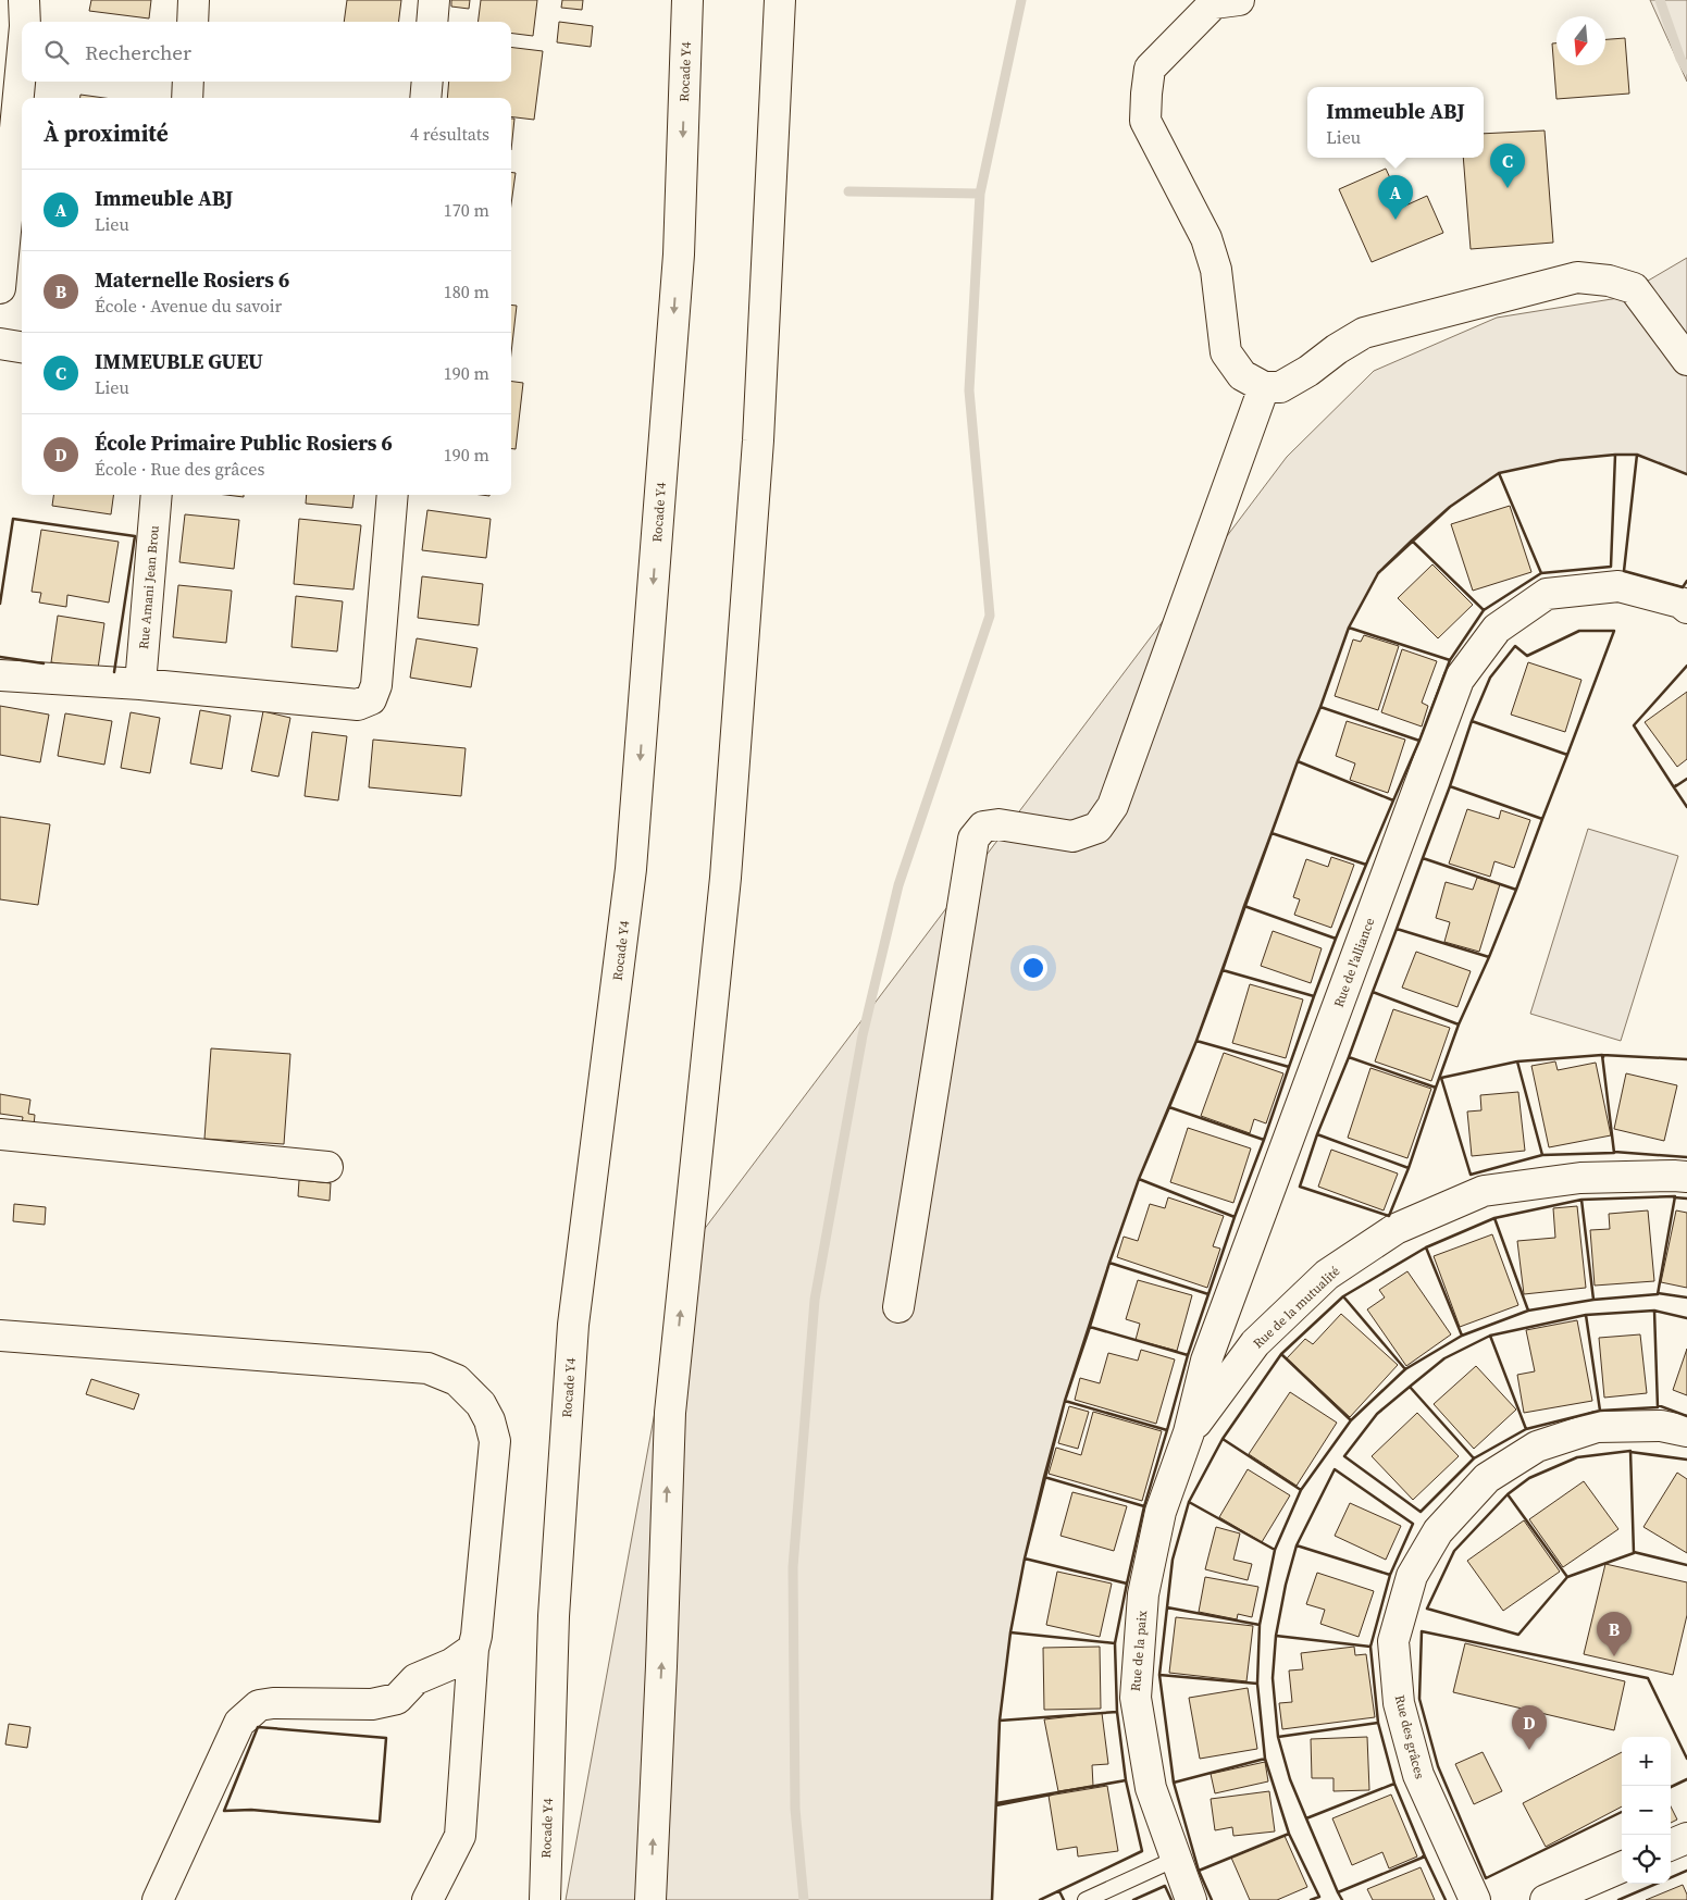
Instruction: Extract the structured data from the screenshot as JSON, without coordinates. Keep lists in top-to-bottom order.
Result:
{
  "streets": {
    "main road": [
      "Rocade Y4",
      "Rue Amani Jean Brou",
      "Rue de l'alliance",
      "Rue de la mutualité",
      "Rue de la paix",
      "Rue des grâces"
    ]
  },
  "crossings": [
    ["Rue de l'alliance", "Rue de la mutualité"],
    ["Rue de l'alliance", "Rue de la paix"],
    ["Rue de la mutualité", "Rue de la paix"]
  ],
  "north": "bottom",
  "page": {
    "search": "Rechercher",
    "popup": ["Immeuble ABJ", "Lieu"],
    "heading": ["À proximité", "4 résultats"],
    "pins": [
      "C",
      "A",
      "B",
      "D"
    ],
    "list": [
      {
        "mark": "A",
        "name": "Immeuble ABJ",
        "note": "Lieu",
        "value": "170 m"
      },
      {
        "mark": "B",
        "name": "Maternelle Rosiers 6",
        "note": "École · Avenue du savoir",
        "value": "180 m"
      },
      {
        "mark": "C",
        "name": "IMMEUBLE GUEU",
        "note": "Lieu",
        "value": "190 m"
      },
      {
        "mark": "D",
        "name": "École Primaire Public Rosiers 6",
        "note": "École · Rue des grâces",
        "value": "190 m"
      }
    ],
    "map_buttons": ["+", "−"]
  }
}
